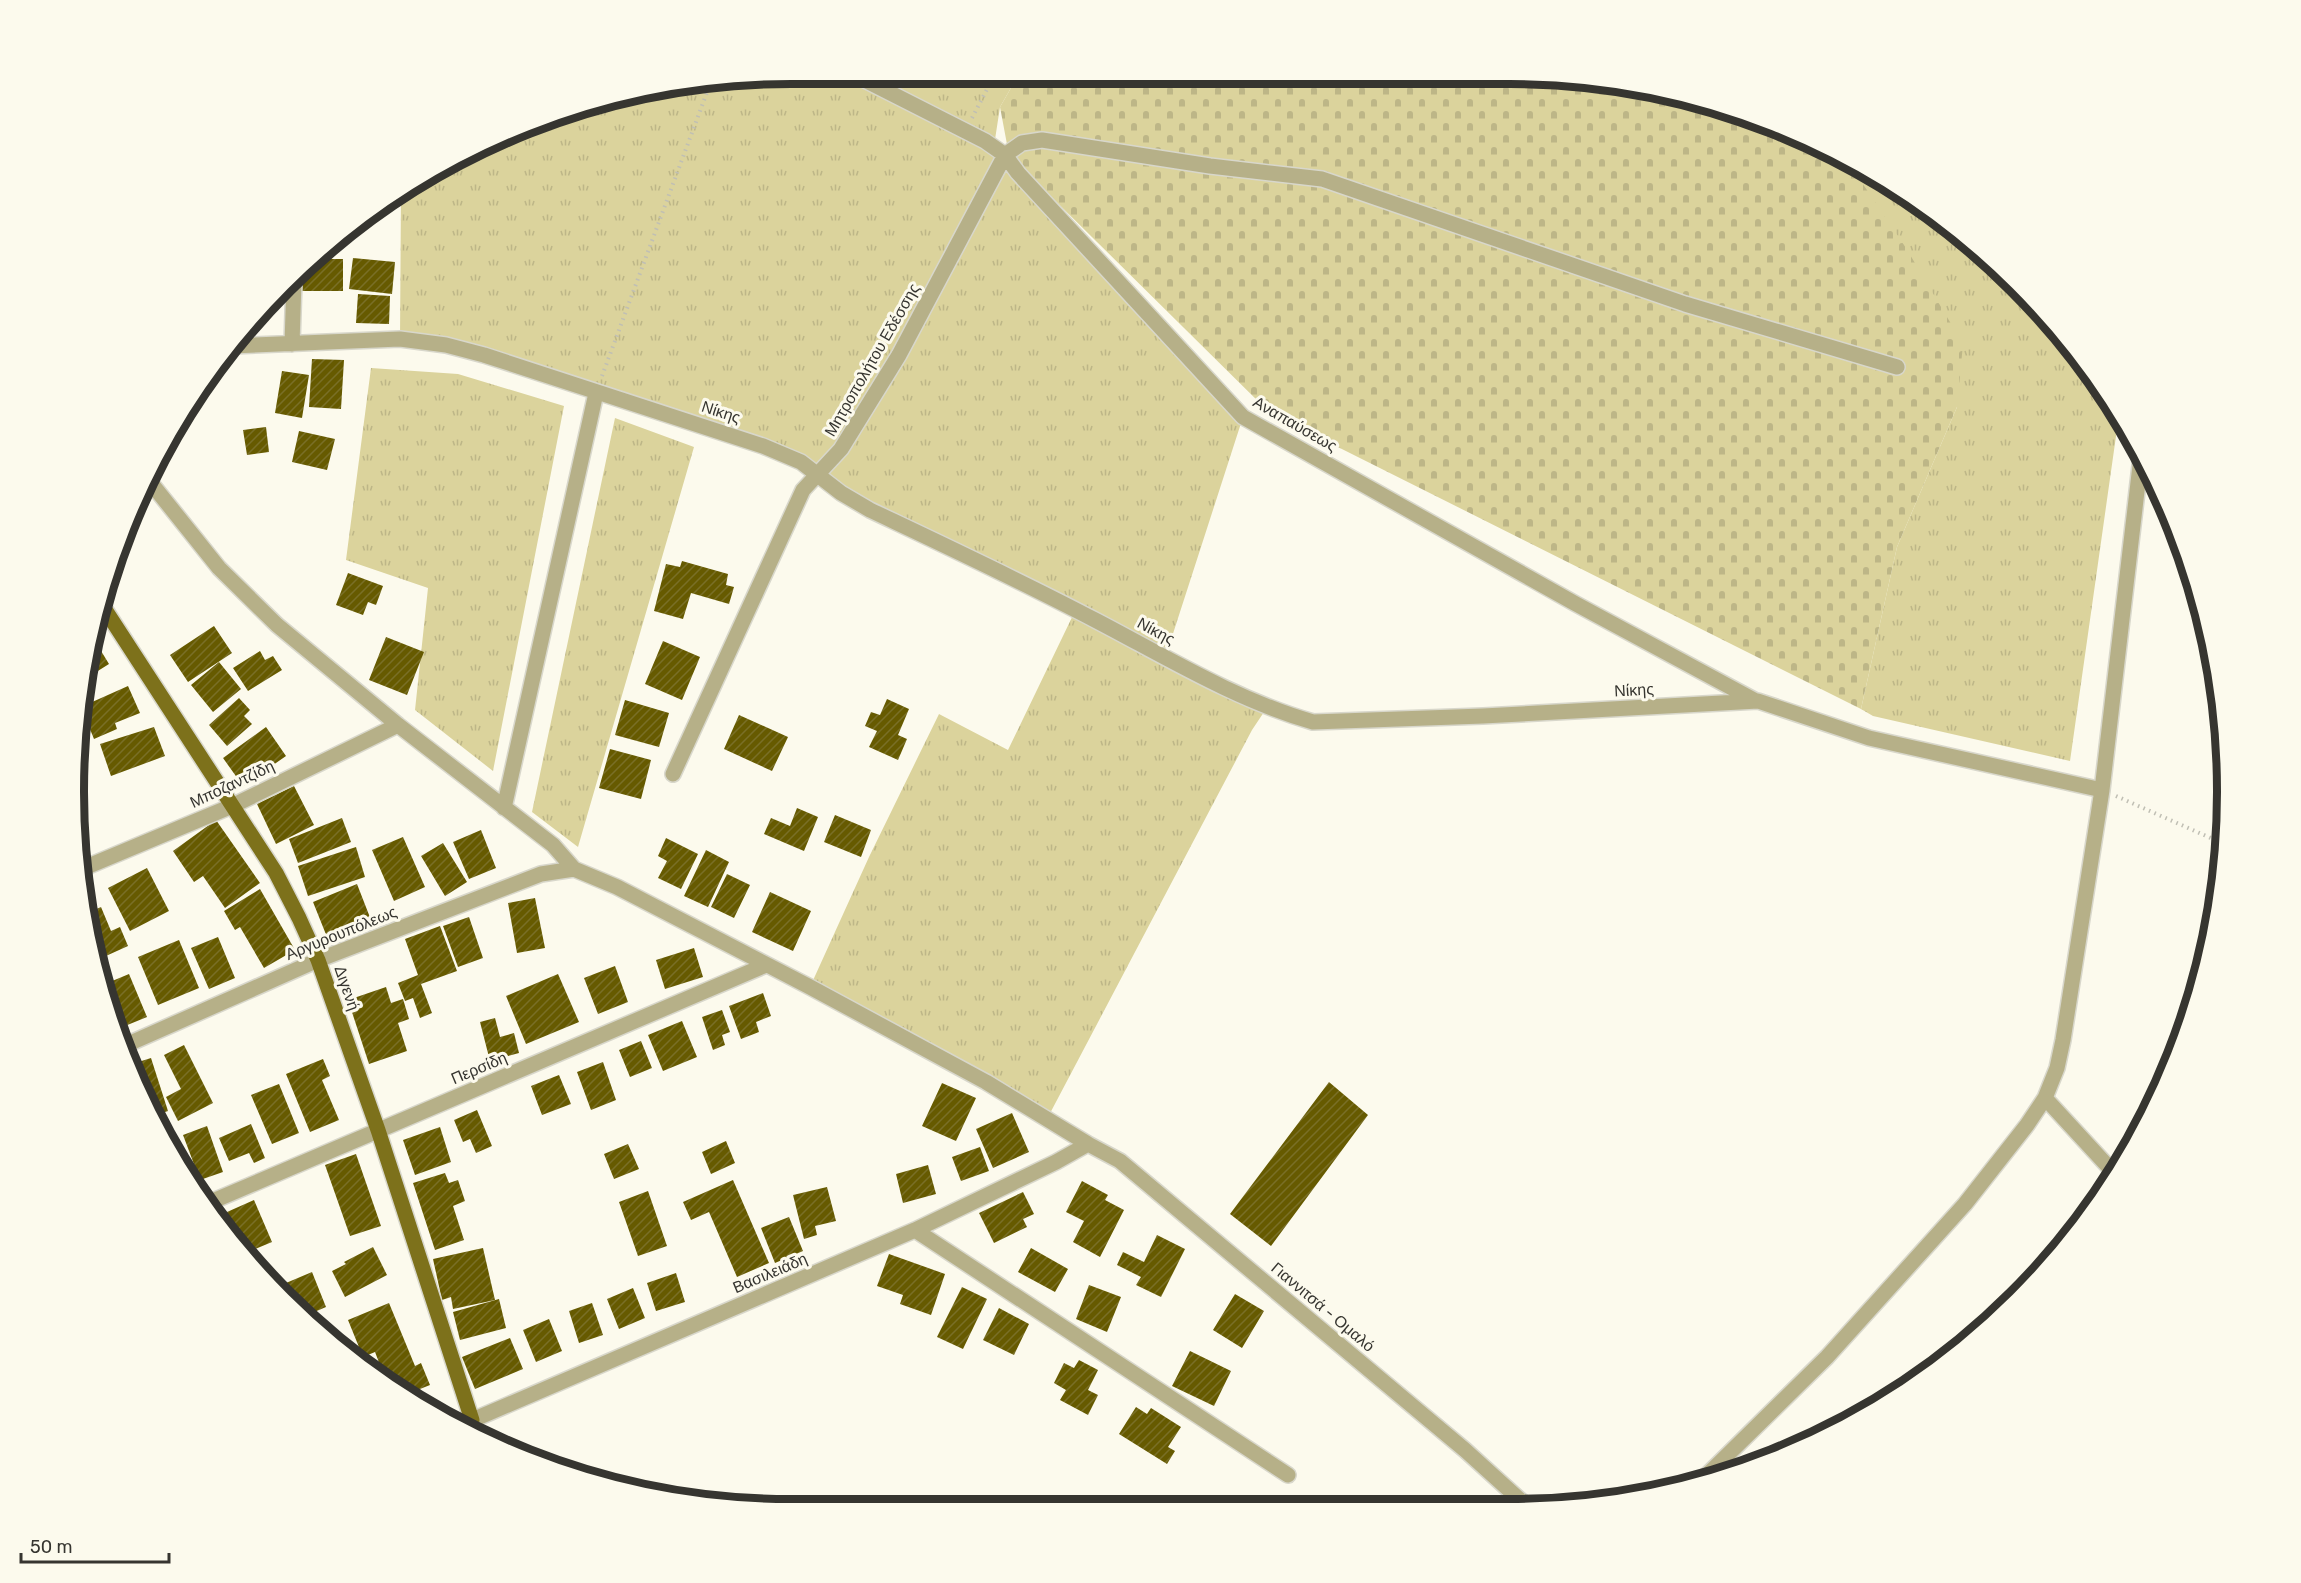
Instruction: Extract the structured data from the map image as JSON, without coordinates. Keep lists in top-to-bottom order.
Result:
{
  "streets": {
    "main road": ["Διγενή"],
    "street": [
      "Μητροπολήτου Εδέσσης",
      "Νίκης",
      "Αναπαύσεως",
      "Μποζαντζίδη",
      "Αργυρουπόλεως",
      "Περσίδη",
      "Βασιλειάδη",
      "Γιαννιτσά - Ομαλό"
    ]
  },
  "crossings": [
    ["Μητροπολήτου Εδέσσης", "Νίκης"],
    ["Μητροπολήτου Εδέσσης", "Αναπαύσεως"],
    ["Νίκης", "Αναπαύσεως"],
    ["Μποζαντζίδη", "Διγενή"],
    ["Αργυρουπόλεως", "Διγενή"],
    ["Αργυρουπόλεως", "Γιαννιτσά - Ομαλό"],
    ["Διγενή", "Περσίδη"],
    ["Περσίδη", "Γιαννιτσά - Ομαλό"],
    ["Βασιλειάδη", "Γιαννιτσά - Ομαλό"]
  ],
  "scale_bar": "50 m"
}
